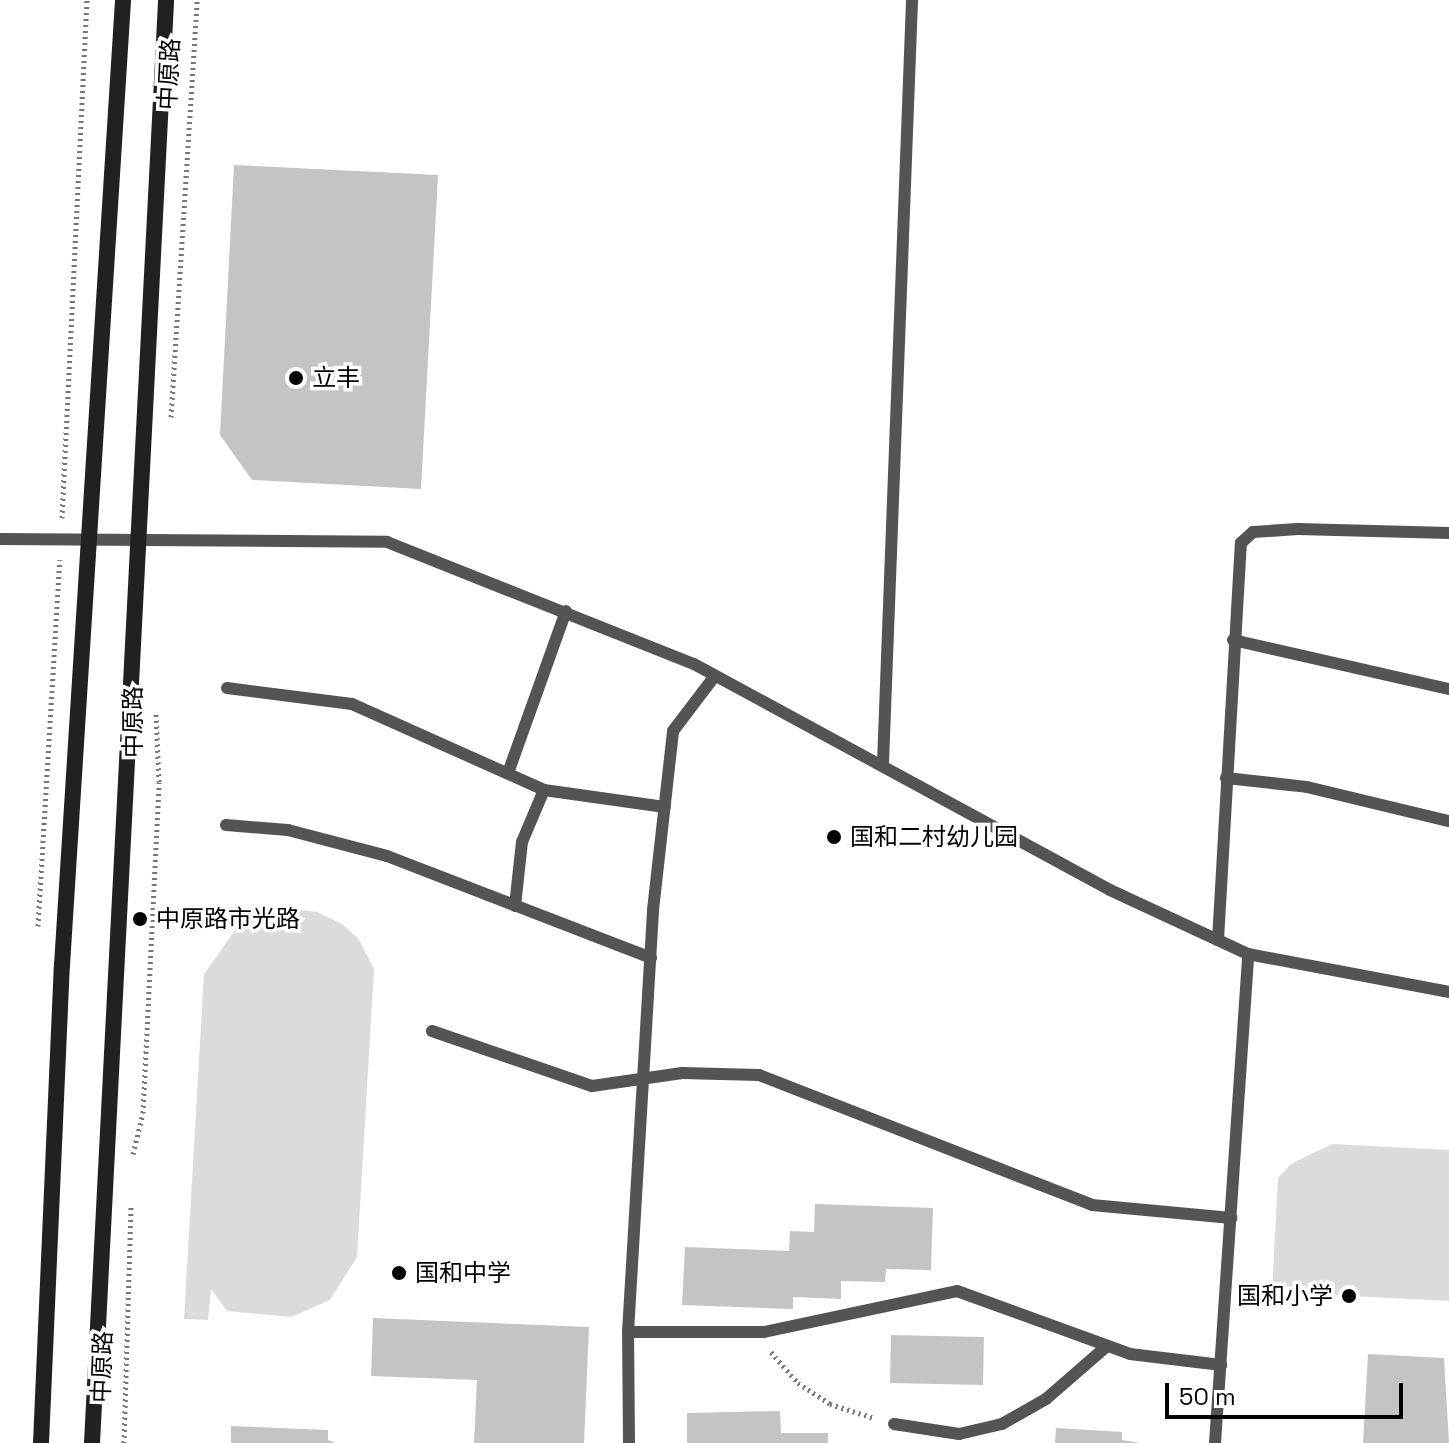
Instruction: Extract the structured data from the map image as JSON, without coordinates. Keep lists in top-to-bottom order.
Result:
{
  "streets": {
    "main road": ["中原路"]
  },
  "places": [
    "立丰",
    "国和二村幼儿园",
    "中原路市光路",
    "国和中学",
    "国和小学"
  ],
  "scale_bar": "50 m"
}
